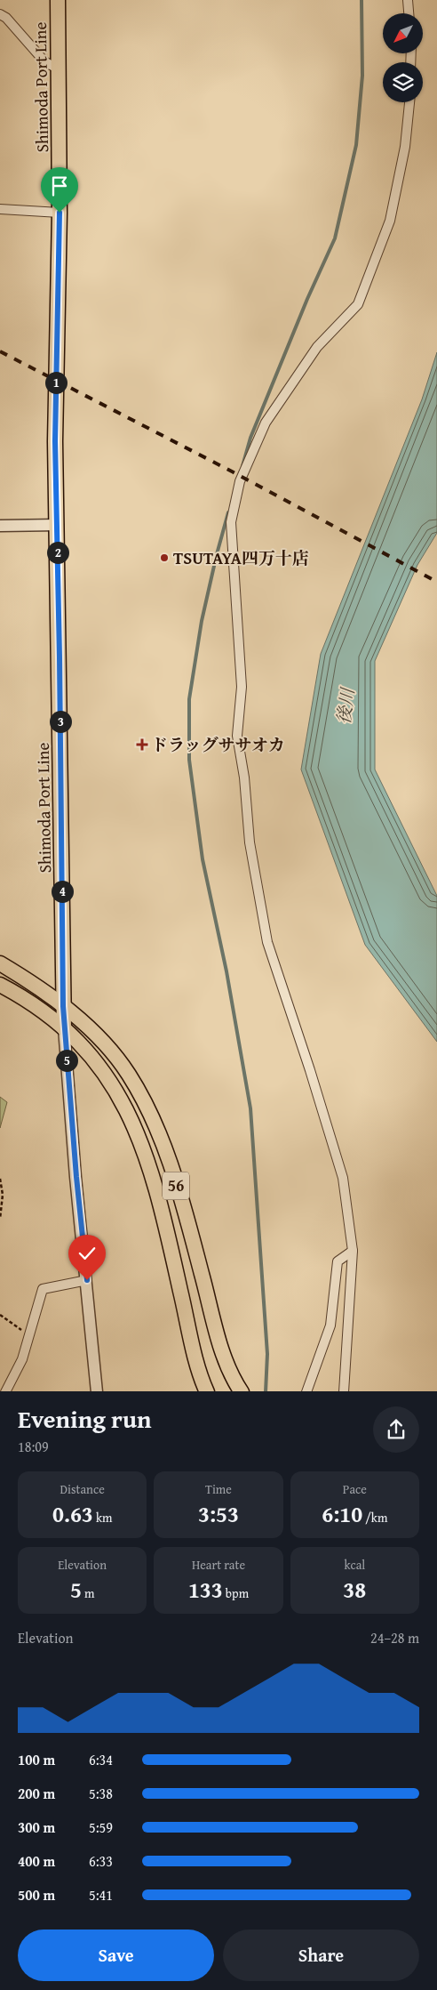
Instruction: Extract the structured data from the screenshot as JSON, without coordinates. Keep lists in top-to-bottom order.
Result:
{
  "streets": {
    "main road": ["Shimoda Port Line", "56"]
  },
  "crossings": [
    ["Shimoda Port Line", "56"]
  ],
  "water": ["後川"],
  "places": {
    "other": ["TSUTAYA四万十店"],
    "health": ["ドラッグササオカ"]
  },
  "north": "bottom left",
  "page": {
    "pins": [
      "1",
      "2",
      "3",
      "4",
      "5"
    ],
    "heading": ["Evening run", "18:09"],
    "stats": [
      ["Distance", "0.63 km"],
      ["Time", "3:53"],
      ["Pace", "6:10 /km"],
      ["Elevation", "5 m"],
      ["Heart rate", "133 bpm"],
      ["kcal", "38"]
    ],
    "chart": ["Elevation", "24–28 m"],
    "list": [
      {
        "name": "100 m",
        "note": "6:34"
      },
      {
        "name": "200 m",
        "note": "5:38"
      },
      {
        "name": "300 m",
        "note": "5:59"
      },
      {
        "name": "400 m",
        "note": "6:33"
      },
      {
        "name": "500 m",
        "note": "5:41"
      }
    ],
    "buttons": ["Save", "Share"]
  }
}
